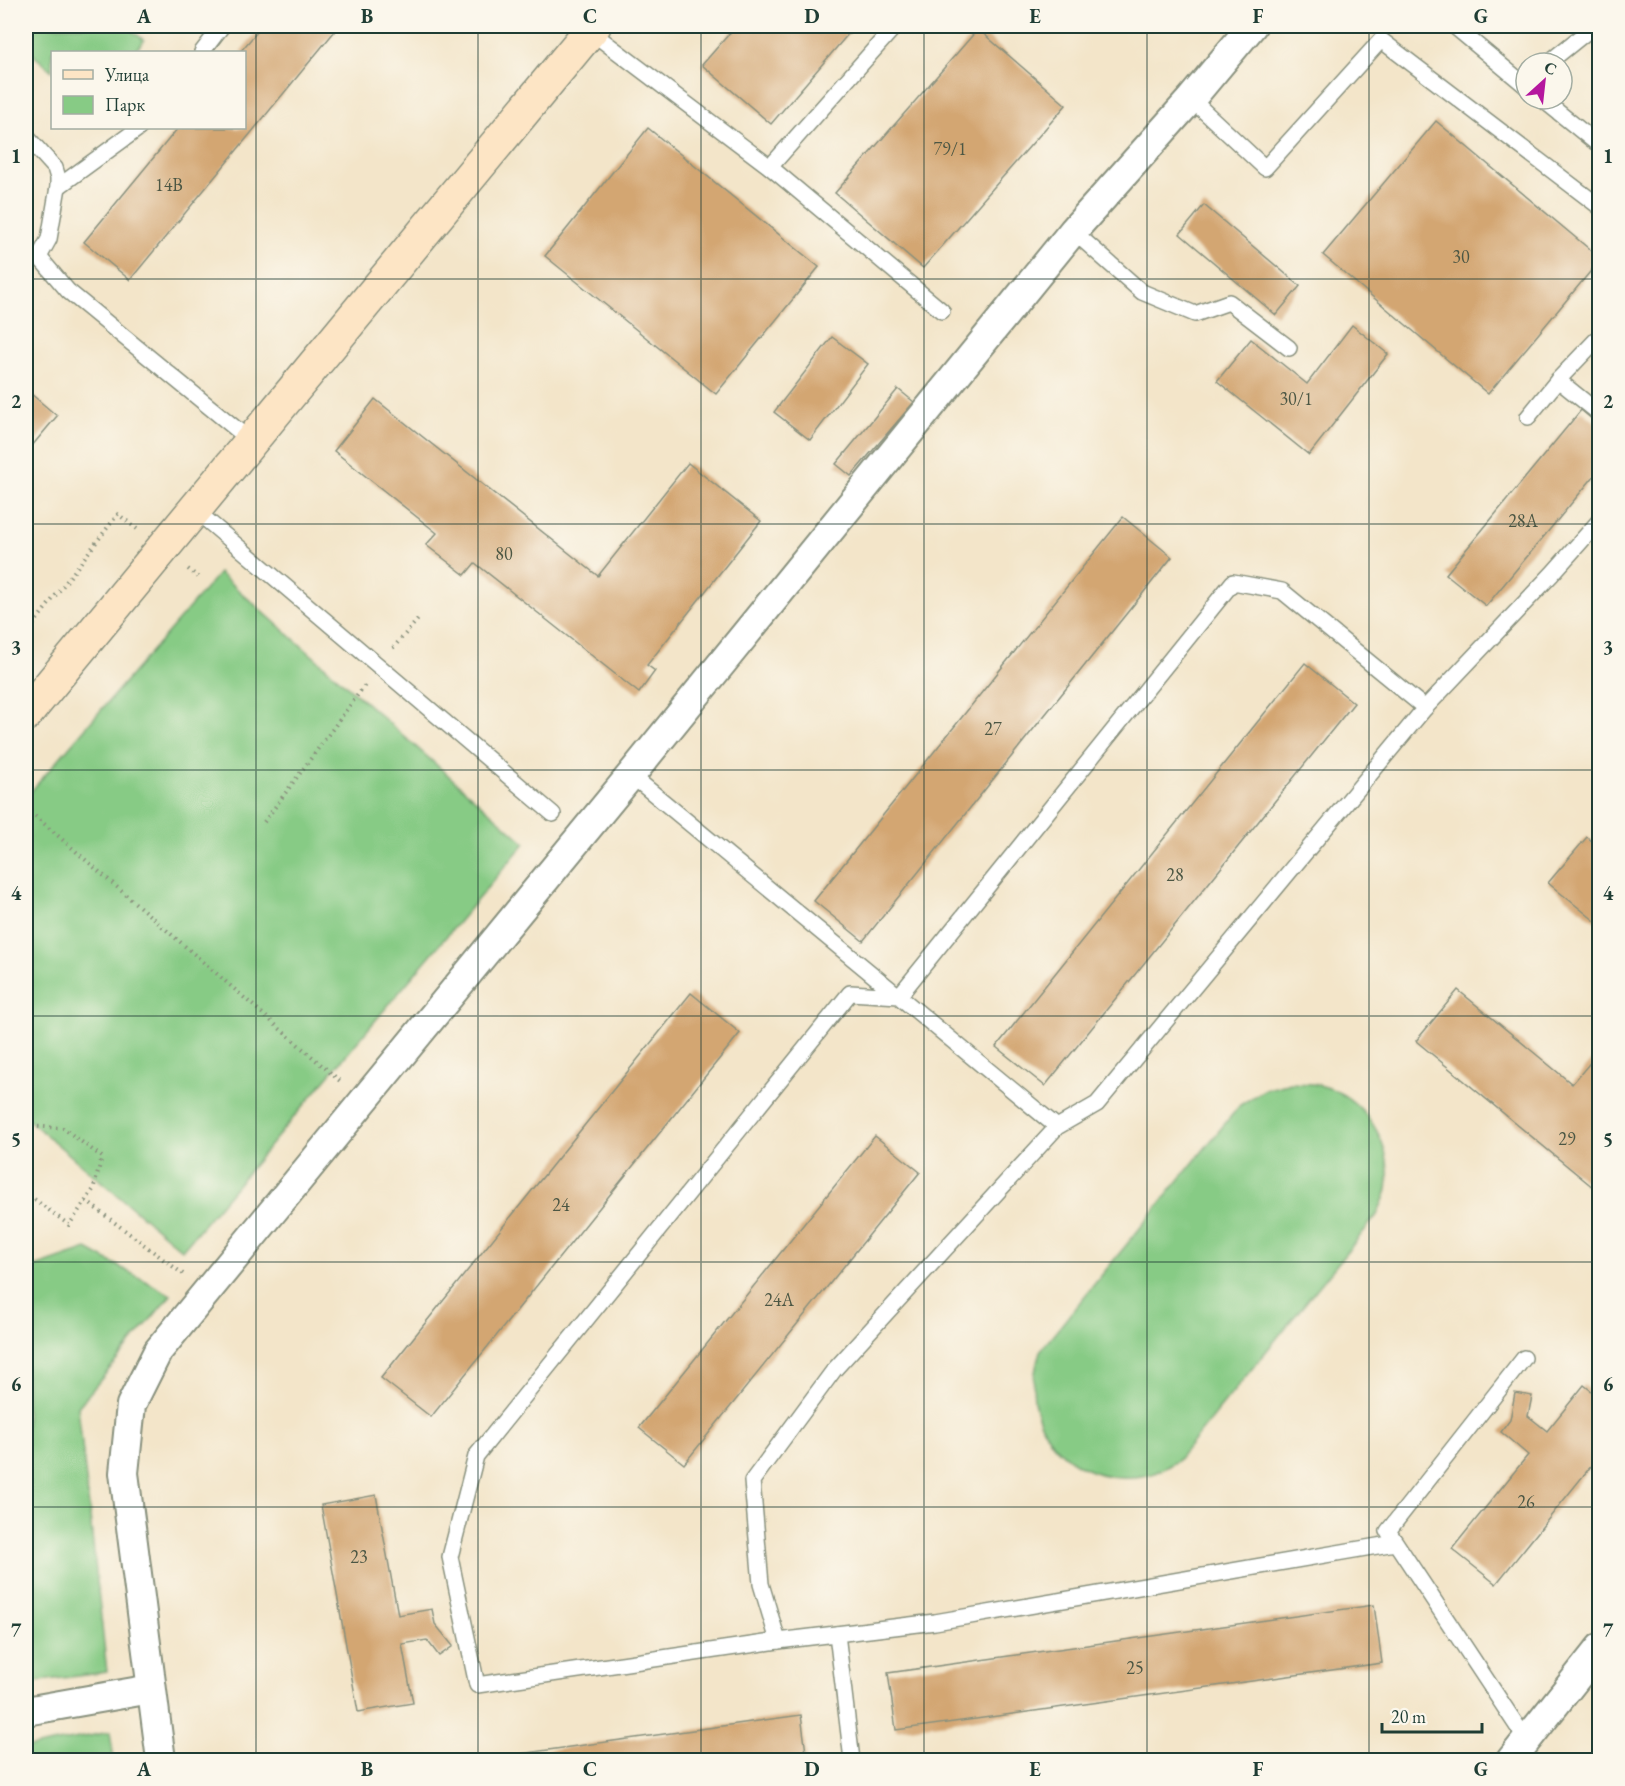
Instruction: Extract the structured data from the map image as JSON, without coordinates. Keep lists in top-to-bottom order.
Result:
{
  "house_numbers": [
    "79/1",
    "14В",
    "30",
    "30/1",
    "28А",
    "80",
    "27",
    "28",
    "29",
    "24",
    "24А",
    "26",
    "23",
    "25"
  ],
  "legend": ["Улица", "Парк"],
  "scale_bar": "20 m",
  "north": "top right",
  "grid": {
    "columns": [
      "A",
      "B",
      "C",
      "D",
      "E",
      "F",
      "G"
    ],
    "rows": [
      "1",
      "2",
      "3",
      "4",
      "5",
      "6",
      "7"
    ]
  }
}
